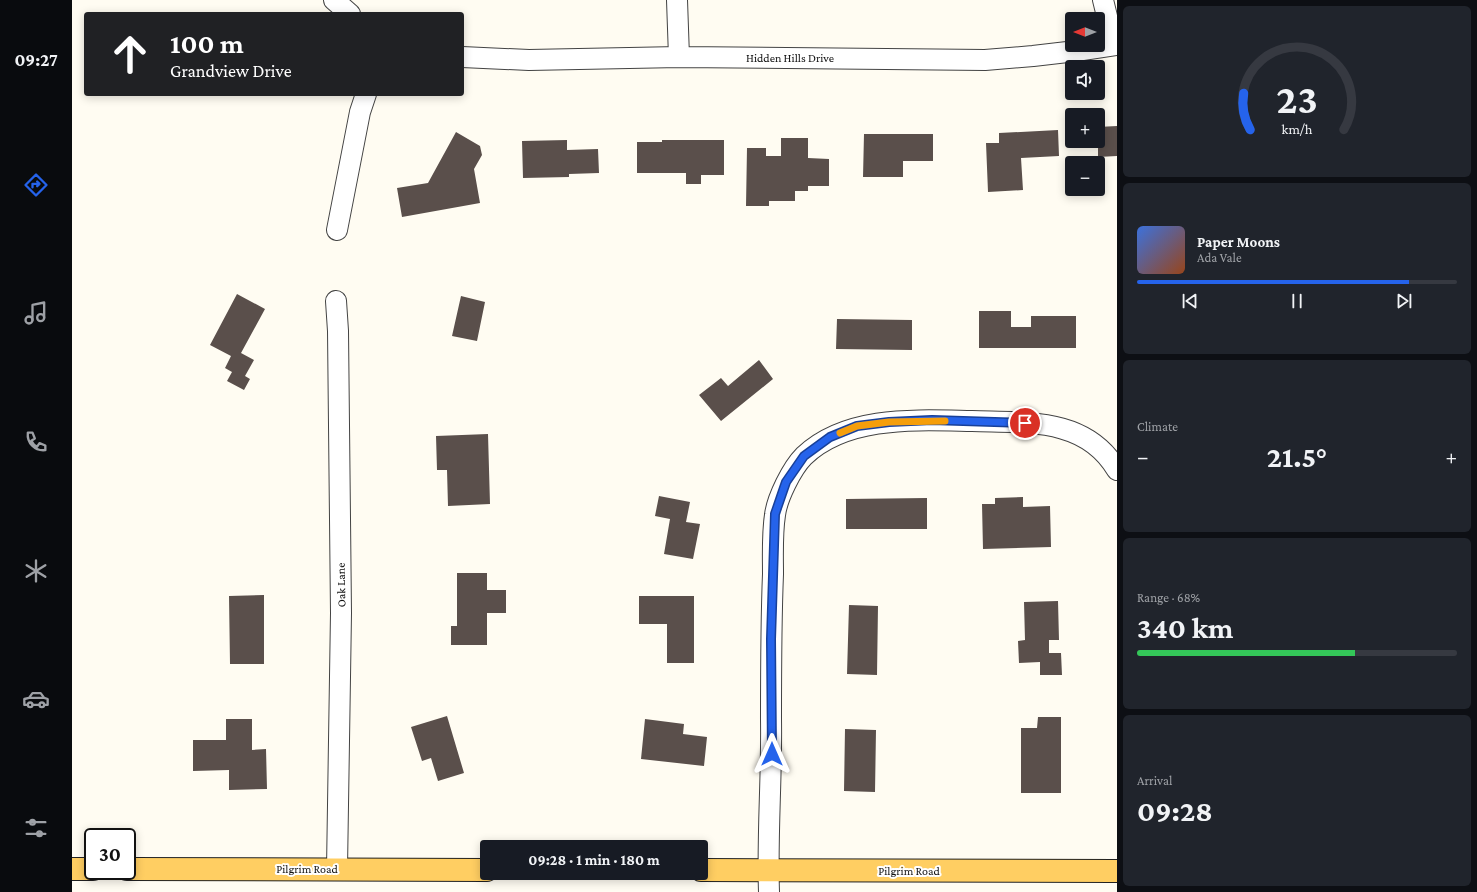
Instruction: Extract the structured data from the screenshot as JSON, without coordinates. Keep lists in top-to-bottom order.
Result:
{
  "streets": {
    "main road": ["Pilgrim Road"],
    "street": ["Hidden Hills Drive", "Oak Lane"]
  },
  "crossings": [
    ["Oak Lane", "Pilgrim Road"]
  ],
  "north": "left",
  "page": {
    "tabs": "09:27",
    "map_buttons": ["+", "−"],
    "turn": ["100 m", "Grandview Drive"],
    "song": ["Paper Moons", "Ada Vale"],
    "tile": [
      "Climate",
      ["Range · 68%", "340 km"],
      ["Arrival", "09:28"]
    ],
    "heat": ["−", "21.5°", "+"],
    "limit": "30",
    "trip": "09:28 · 1 min · 180 m",
    "gauge": ["23", "km/h"]
  }
}
